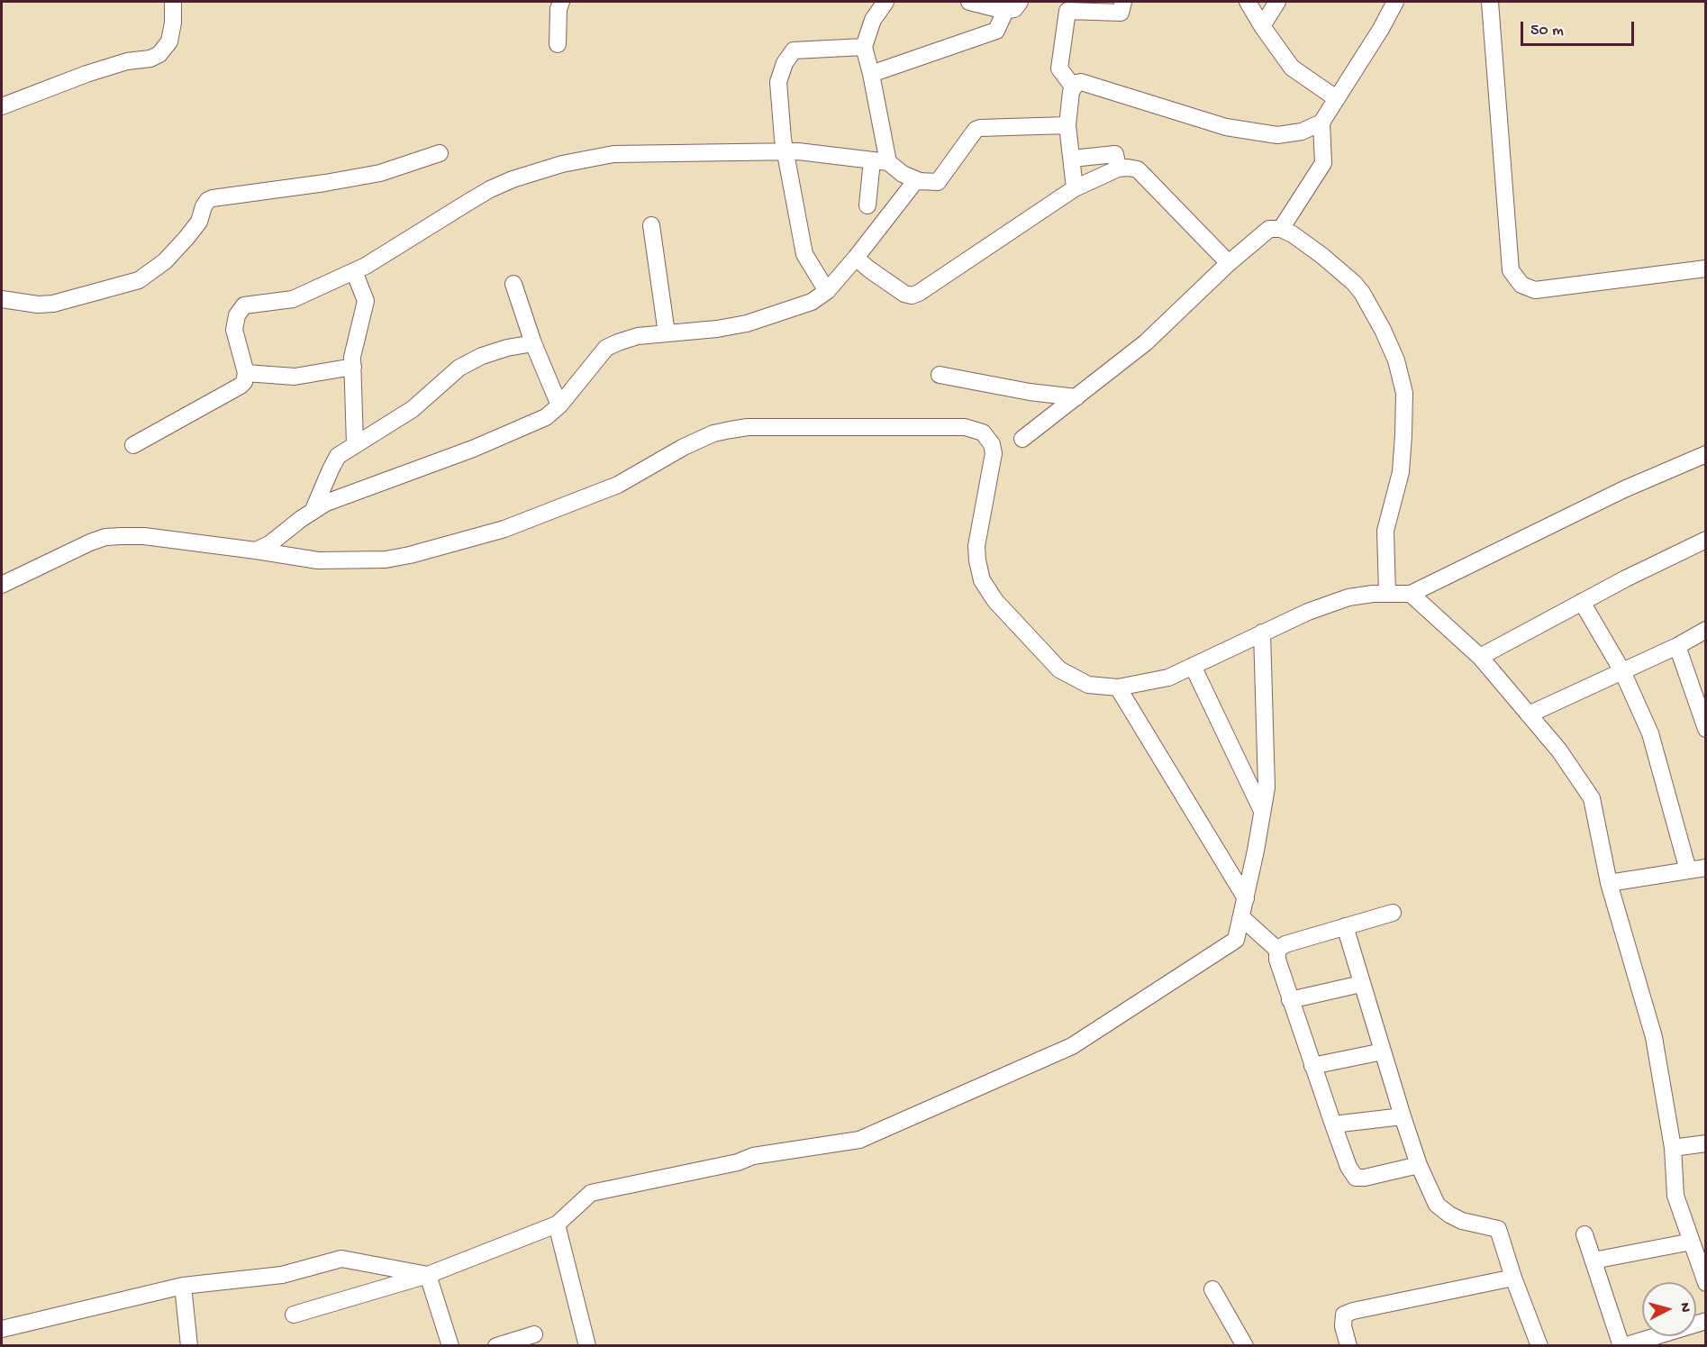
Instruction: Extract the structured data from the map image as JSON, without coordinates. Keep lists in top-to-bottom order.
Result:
{
  "scale_bar": "50 m",
  "north": "right"
}
